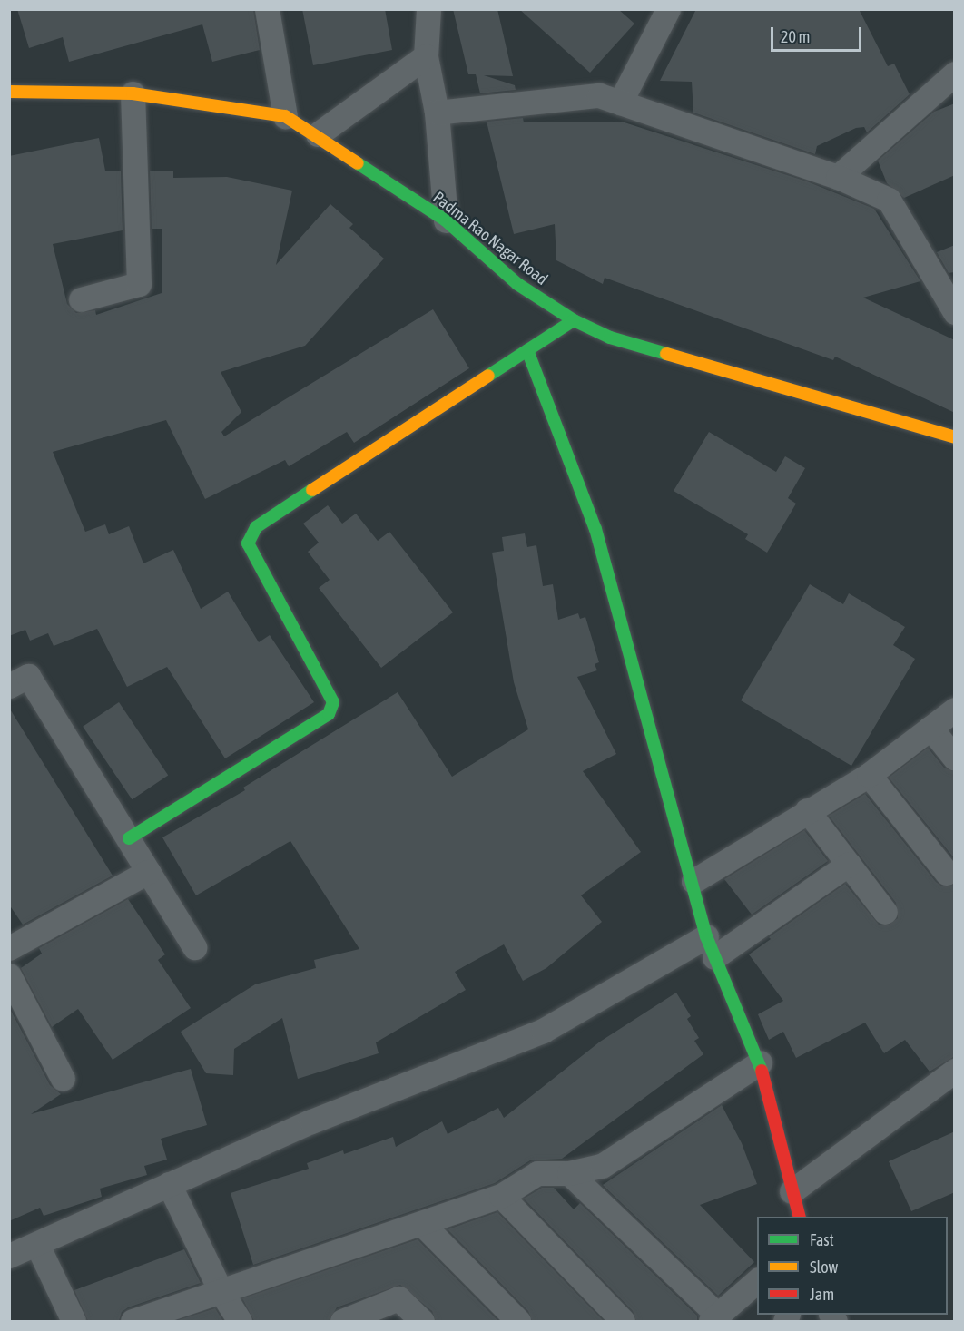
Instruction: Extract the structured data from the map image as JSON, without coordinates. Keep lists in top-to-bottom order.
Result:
{
  "streets": {
    "street": ["Padma Rao Nagar Road"]
  },
  "legend": ["Fast", "Slow", "Jam"],
  "scale_bar": "20 m"
}
